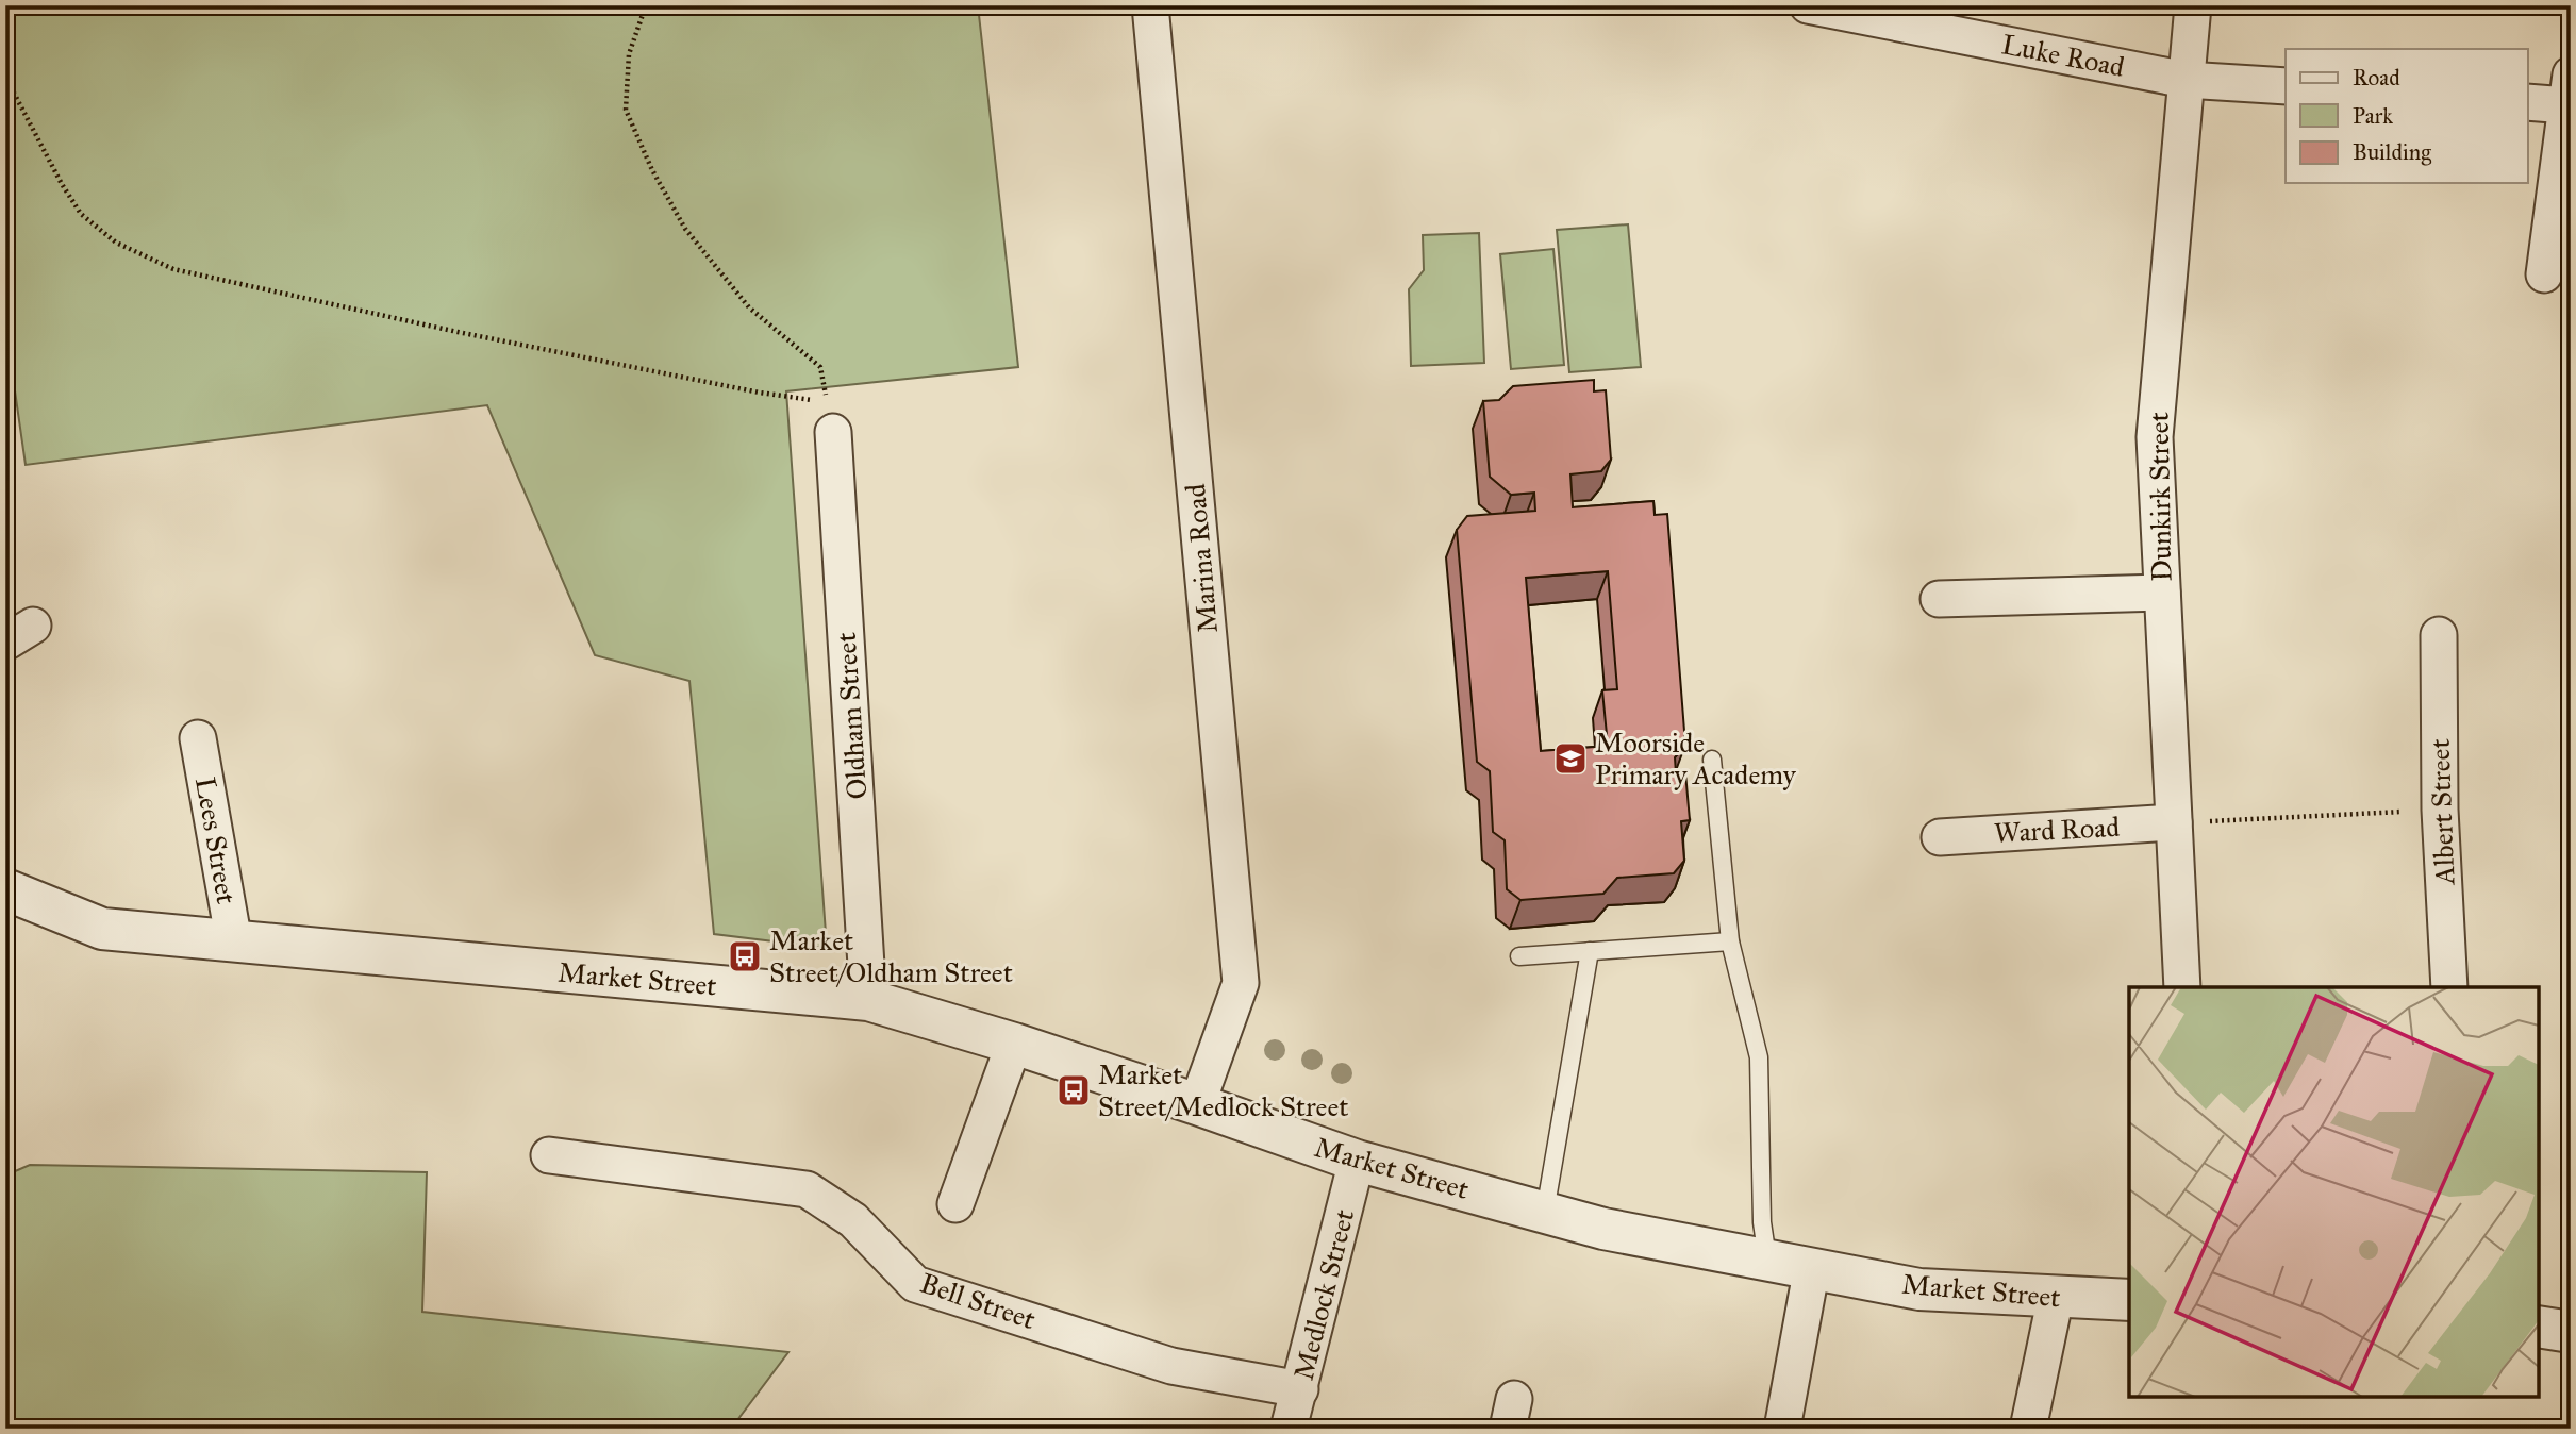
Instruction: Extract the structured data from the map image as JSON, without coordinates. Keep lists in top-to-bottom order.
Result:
{
  "streets": {
    "street": [
      "Luke Road",
      "Dunkirk Street",
      "Marina Road",
      "Oldham Street",
      "Albert Street",
      "Ward Road",
      "Lees Street",
      "Market Street",
      "Medlock Street",
      "Bell Street"
    ]
  },
  "crossings": [
    ["Luke Road", "Dunkirk Street"],
    ["Dunkirk Street", "Ward Road"],
    ["Marina Road", "Market Street"],
    ["Oldham Street", "Market Street"],
    ["Lees Street", "Market Street"],
    ["Market Street", "Medlock Street"],
    ["Medlock Street", "Bell Street"]
  ],
  "places": {
    "school or university": ["Moorside Primary Academy"],
    "bus stop": ["Market Street/Oldham Street", "Market Street/Medlock Street"]
  },
  "legend": ["Road", "Park", "Building"]
}
